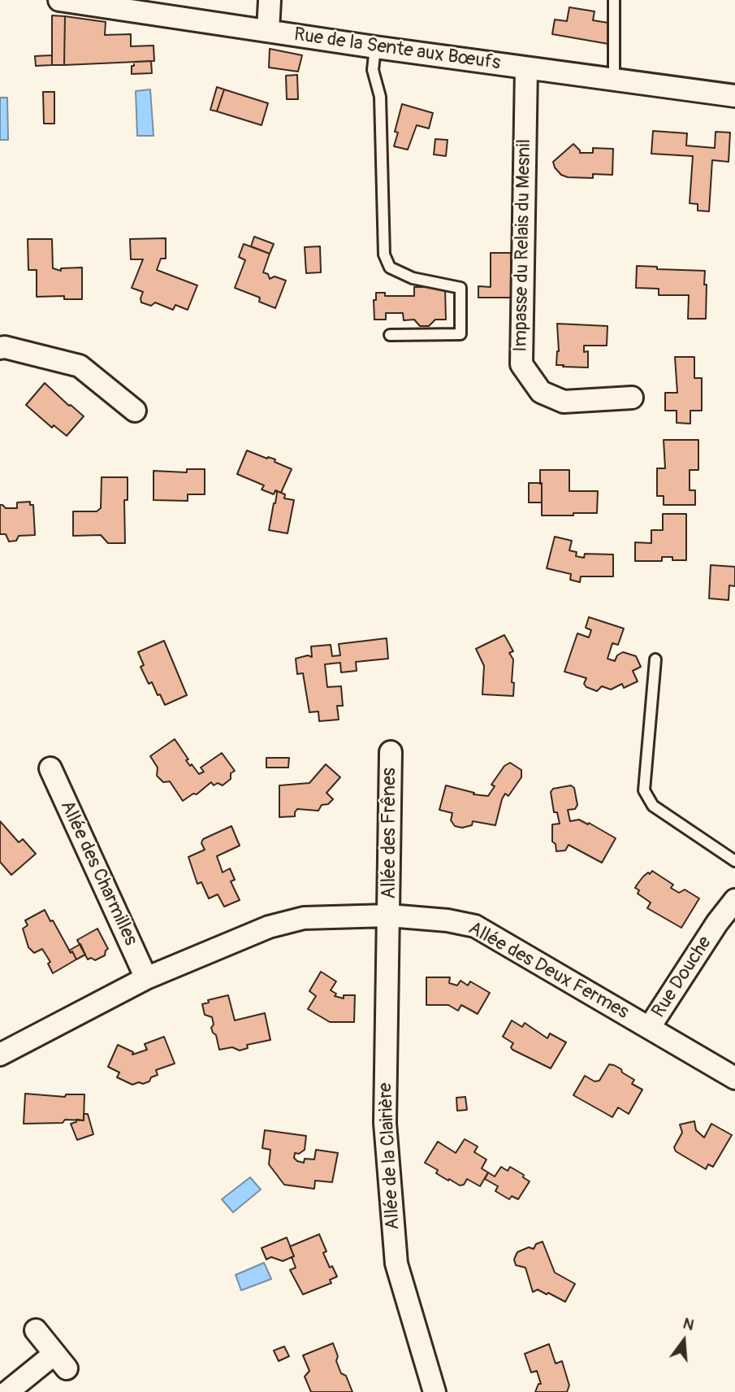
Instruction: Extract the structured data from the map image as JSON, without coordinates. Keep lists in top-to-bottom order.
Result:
{
  "streets": {
    "street": [
      "Rue de la Sente aux Bœufs",
      "Impasse du Relais du Mesnil",
      "Allée des Frênes",
      "Allée des Charmilles",
      "Allée des Deux Fermes",
      "Rue Douche",
      "Allée de la Clairière"
    ]
  },
  "crossings": [
    ["Rue de la Sente aux Bœufs", "Impasse du Relais du Mesnil"],
    ["Allée des Frênes", "Allée des Deux Fermes"],
    ["Allée des Frênes", "Allée de la Clairière"],
    ["Allée des Charmilles", "Allée des Deux Fermes"],
    ["Allée des Deux Fermes", "Rue Douche"],
    ["Allée des Deux Fermes", "Allée de la Clairière"]
  ],
  "north": "top"
}
